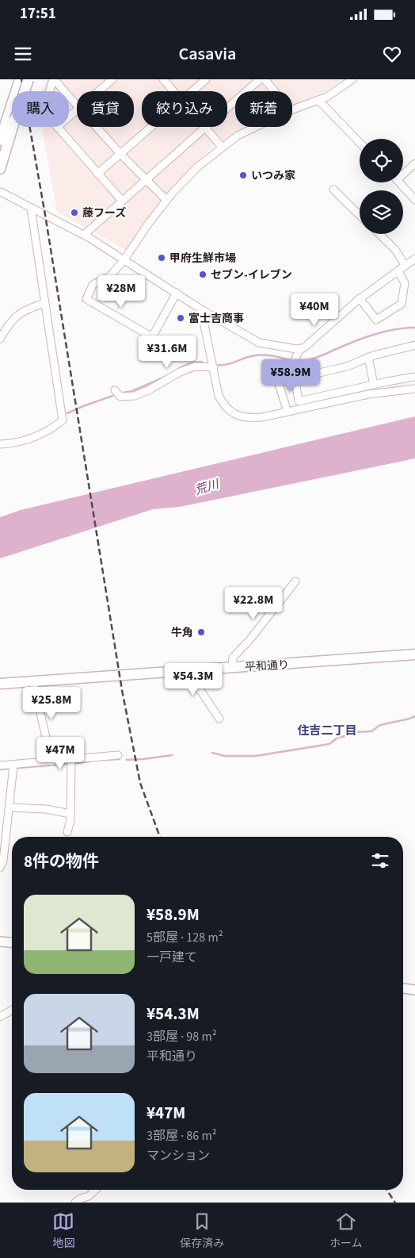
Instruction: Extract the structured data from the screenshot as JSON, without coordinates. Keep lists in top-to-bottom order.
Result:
{
  "streets": {
    "highway": ["平和通り"]
  },
  "districts": ["住吉二丁目"],
  "water": ["荒川"],
  "places": [
    "いつみ家",
    "藤フーズ",
    "甲府生鮮市場",
    "セブン-イレブン",
    "富士吉商事",
    "牛角"
  ],
  "page": {
    "status": "17:51",
    "header": "Casavia",
    "chip": [
      "購入",
      "賃貸",
      "絞り込み",
      "新着"
    ],
    "price": [
      "¥28M",
      "¥40M",
      "¥31.6M",
      "¥58.9M",
      "¥22.8M",
      "¥54.3M",
      "¥25.8M",
      "¥47M"
    ],
    "heading": "8件の物件",
    "list": [
      {
        "name": "¥58.9M",
        "note": "5部屋 · 128 m² · 一戸建て"
      },
      {
        "name": "¥54.3M",
        "note": "3部屋 · 98 m² · 平和通り"
      },
      {
        "name": "¥47M",
        "note": "3部屋 · 86 m² · マンション"
      }
    ],
    "tabs": ["地図", "保存済み", "ホーム"]
  }
}
